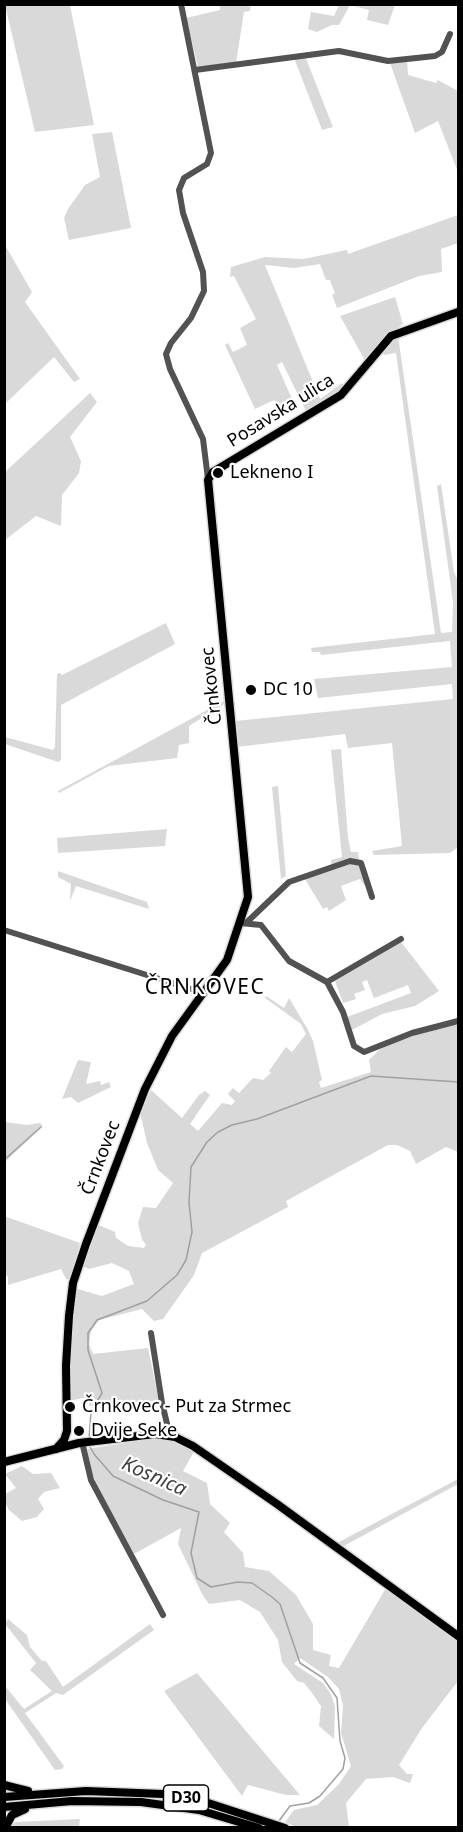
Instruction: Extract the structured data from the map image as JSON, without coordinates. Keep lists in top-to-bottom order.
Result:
{
  "streets": {
    "main road": ["Posavska ulica", "Črnkovec", "D30"]
  },
  "crossings": [
    ["Posavska ulica", "Črnkovec"]
  ],
  "districts": ["ČRNKOVEC"],
  "water": ["Kosnica"],
  "places": [
    "Lekneno I",
    "DC 10",
    "Črnkovec - Put za Strmec",
    "Dvije Seke"
  ]
}
